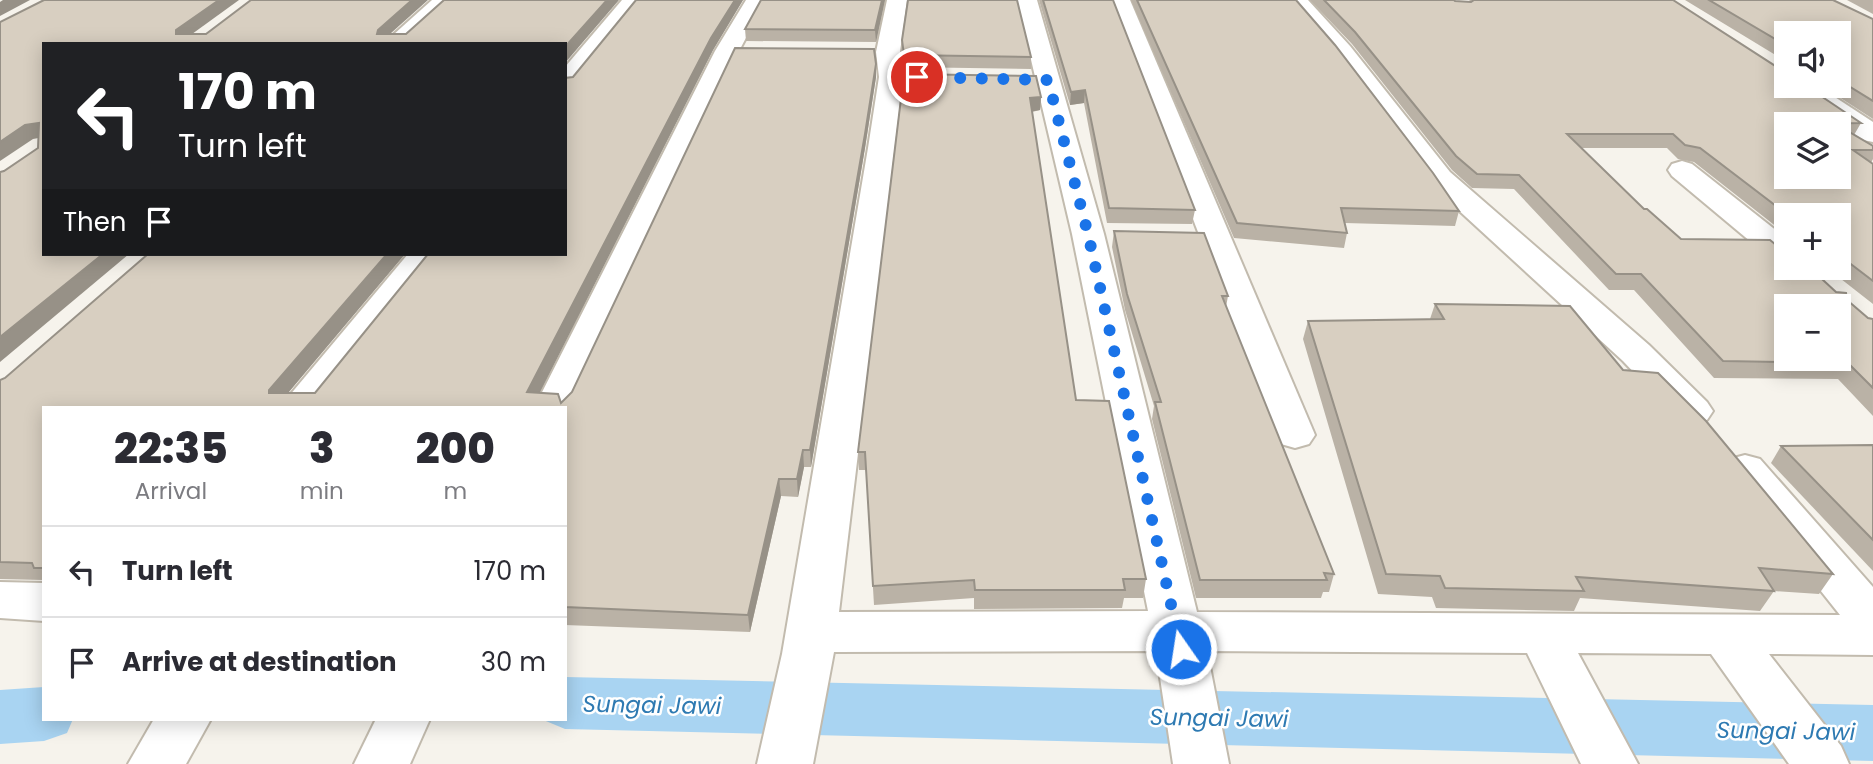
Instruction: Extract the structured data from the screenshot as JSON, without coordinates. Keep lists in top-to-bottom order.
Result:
{
  "water": ["Sungai Jawi"],
  "page": {
    "map_buttons": ["+", "−"],
    "turn": ["170 m", "Turn left"],
    "then": "Then",
    "eta": [
      "22:35",
      "Arrival",
      "3",
      "min",
      "200",
      "m"
    ],
    "list": [
      {
        "name": "Turn left",
        "value": "170 m"
      },
      {
        "name": "Arrive at destination",
        "value": "30 m"
      }
    ]
  }
}
